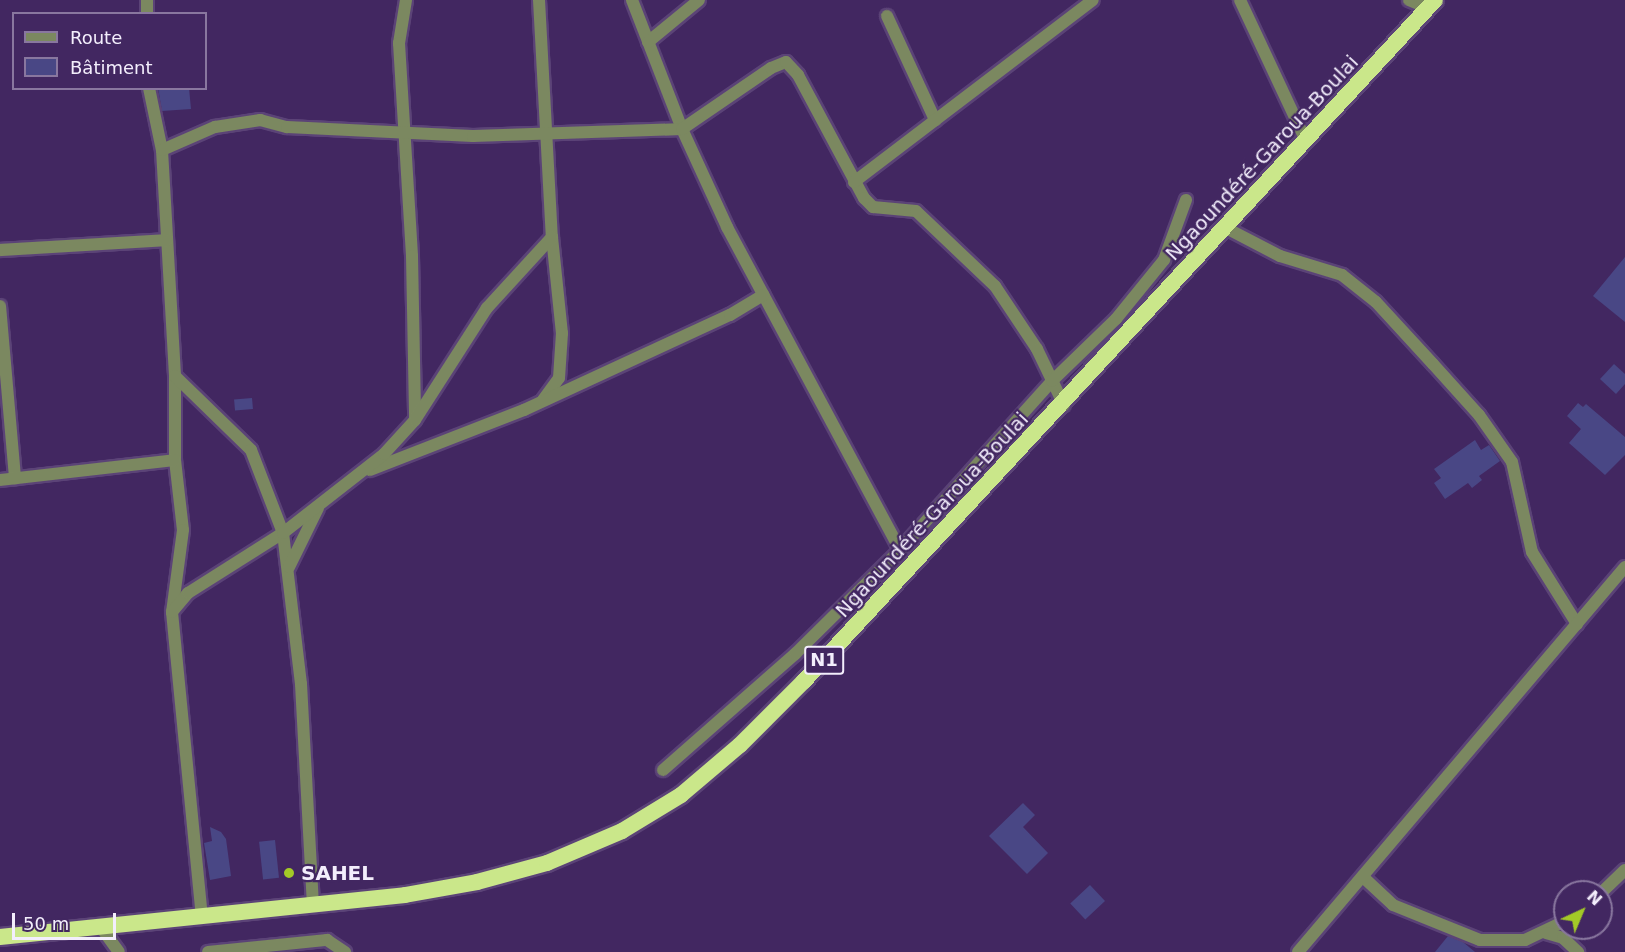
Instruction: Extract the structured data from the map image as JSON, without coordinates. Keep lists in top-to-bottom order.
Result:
{
  "streets": {
    "highway": ["Ngaoundéré-Garoua-Boulai", "N1"]
  },
  "places": ["SAHEL"],
  "legend": ["Route", "Bâtiment"],
  "scale_bar": "50 m",
  "north": "top right"
}
